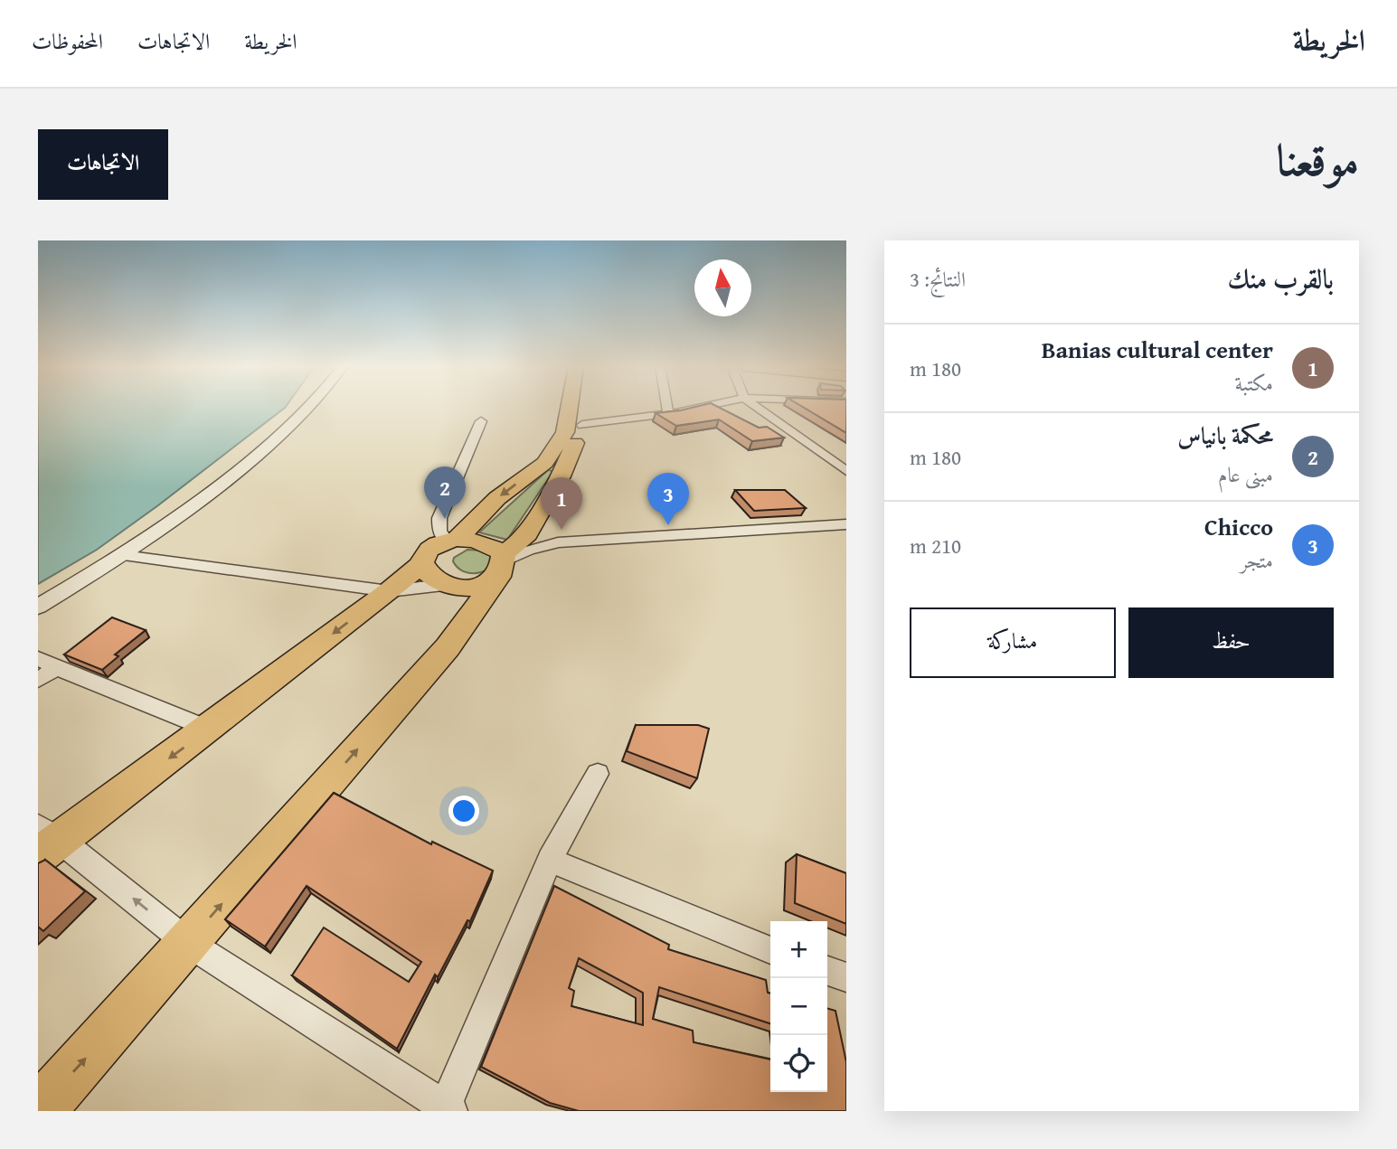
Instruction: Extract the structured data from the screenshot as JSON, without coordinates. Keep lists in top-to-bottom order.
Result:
{
  "north": "top",
  "page": {
    "header": "الخريطة",
    "nav": ["الخريطة", "الاتجاهات", "المحفوظات"],
    "title": "موقعنا",
    "buttons": [
      "الاتجاهات",
      ["حفظ", "مشاركة"]
    ],
    "heading": ["بالقرب منك", "النتائج: 3"],
    "list": [
      {
        "mark": "1",
        "name": "Banias cultural center",
        "note": "مكتبة",
        "value": "180 m"
      },
      {
        "mark": "2",
        "name": "محكمة بانياس",
        "note": "مبنى عام",
        "value": "180 m"
      },
      {
        "mark": "3",
        "name": "Chicco",
        "note": "متجر",
        "value": "210 m"
      }
    ],
    "pins": ["2", "3", "1"],
    "map_buttons": ["+", "−"]
  }
}
